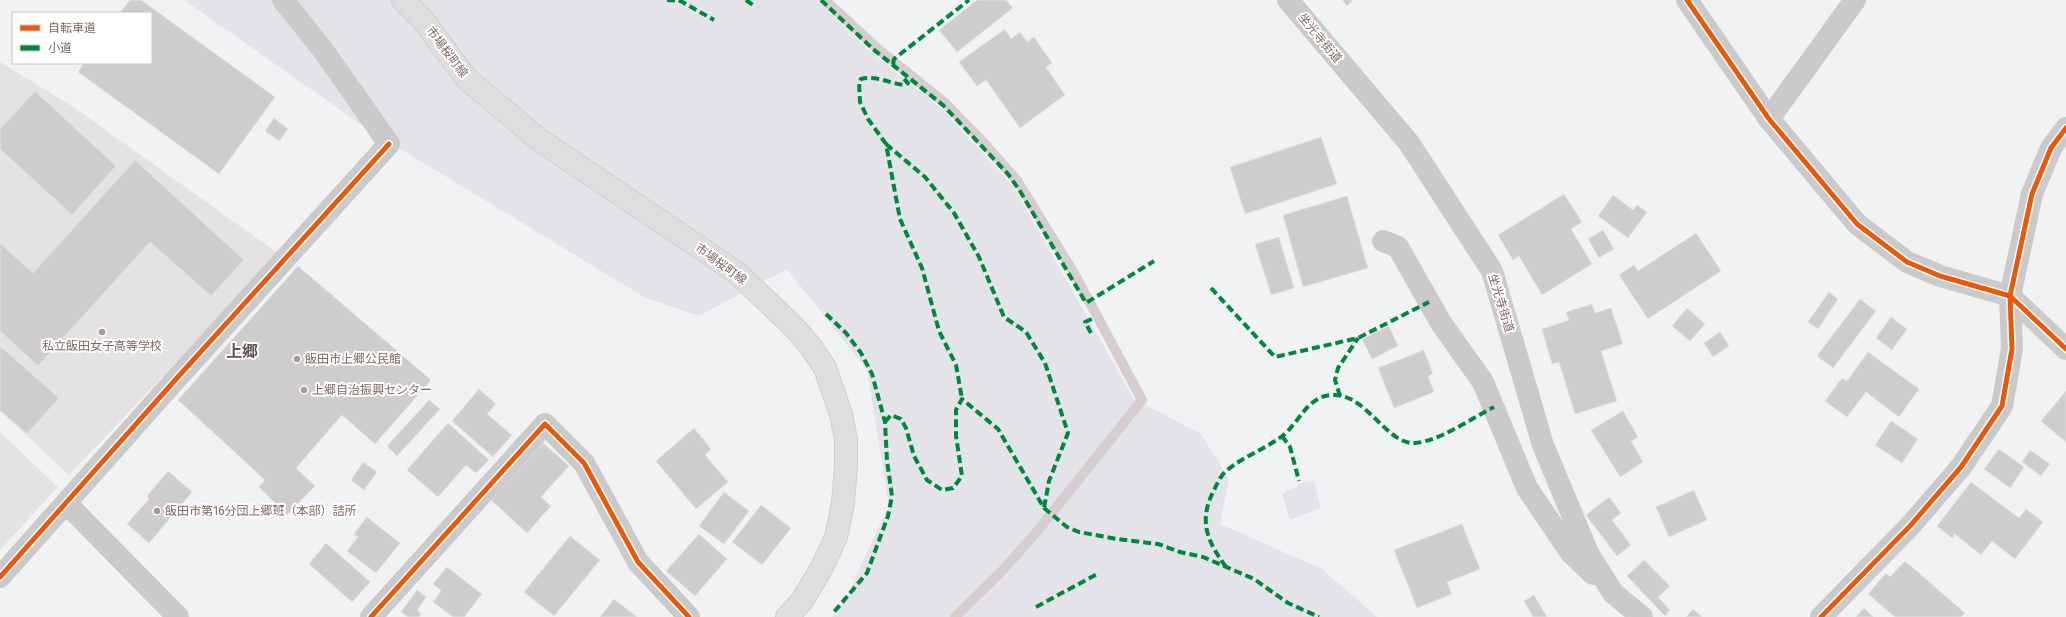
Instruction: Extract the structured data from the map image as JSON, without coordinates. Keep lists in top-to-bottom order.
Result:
{
  "streets": {
    "main road": ["市場桜町線"],
    "street": ["坐光寺街道"]
  },
  "districts": ["上郷"],
  "places": [
    "私立飯田女子高等学校",
    "飯田市上郷公民館",
    "上郷自治振興センター",
    "飯田市第16分団上郷班（本部）詰所"
  ],
  "legend": ["自転車道", "小道"]
}
